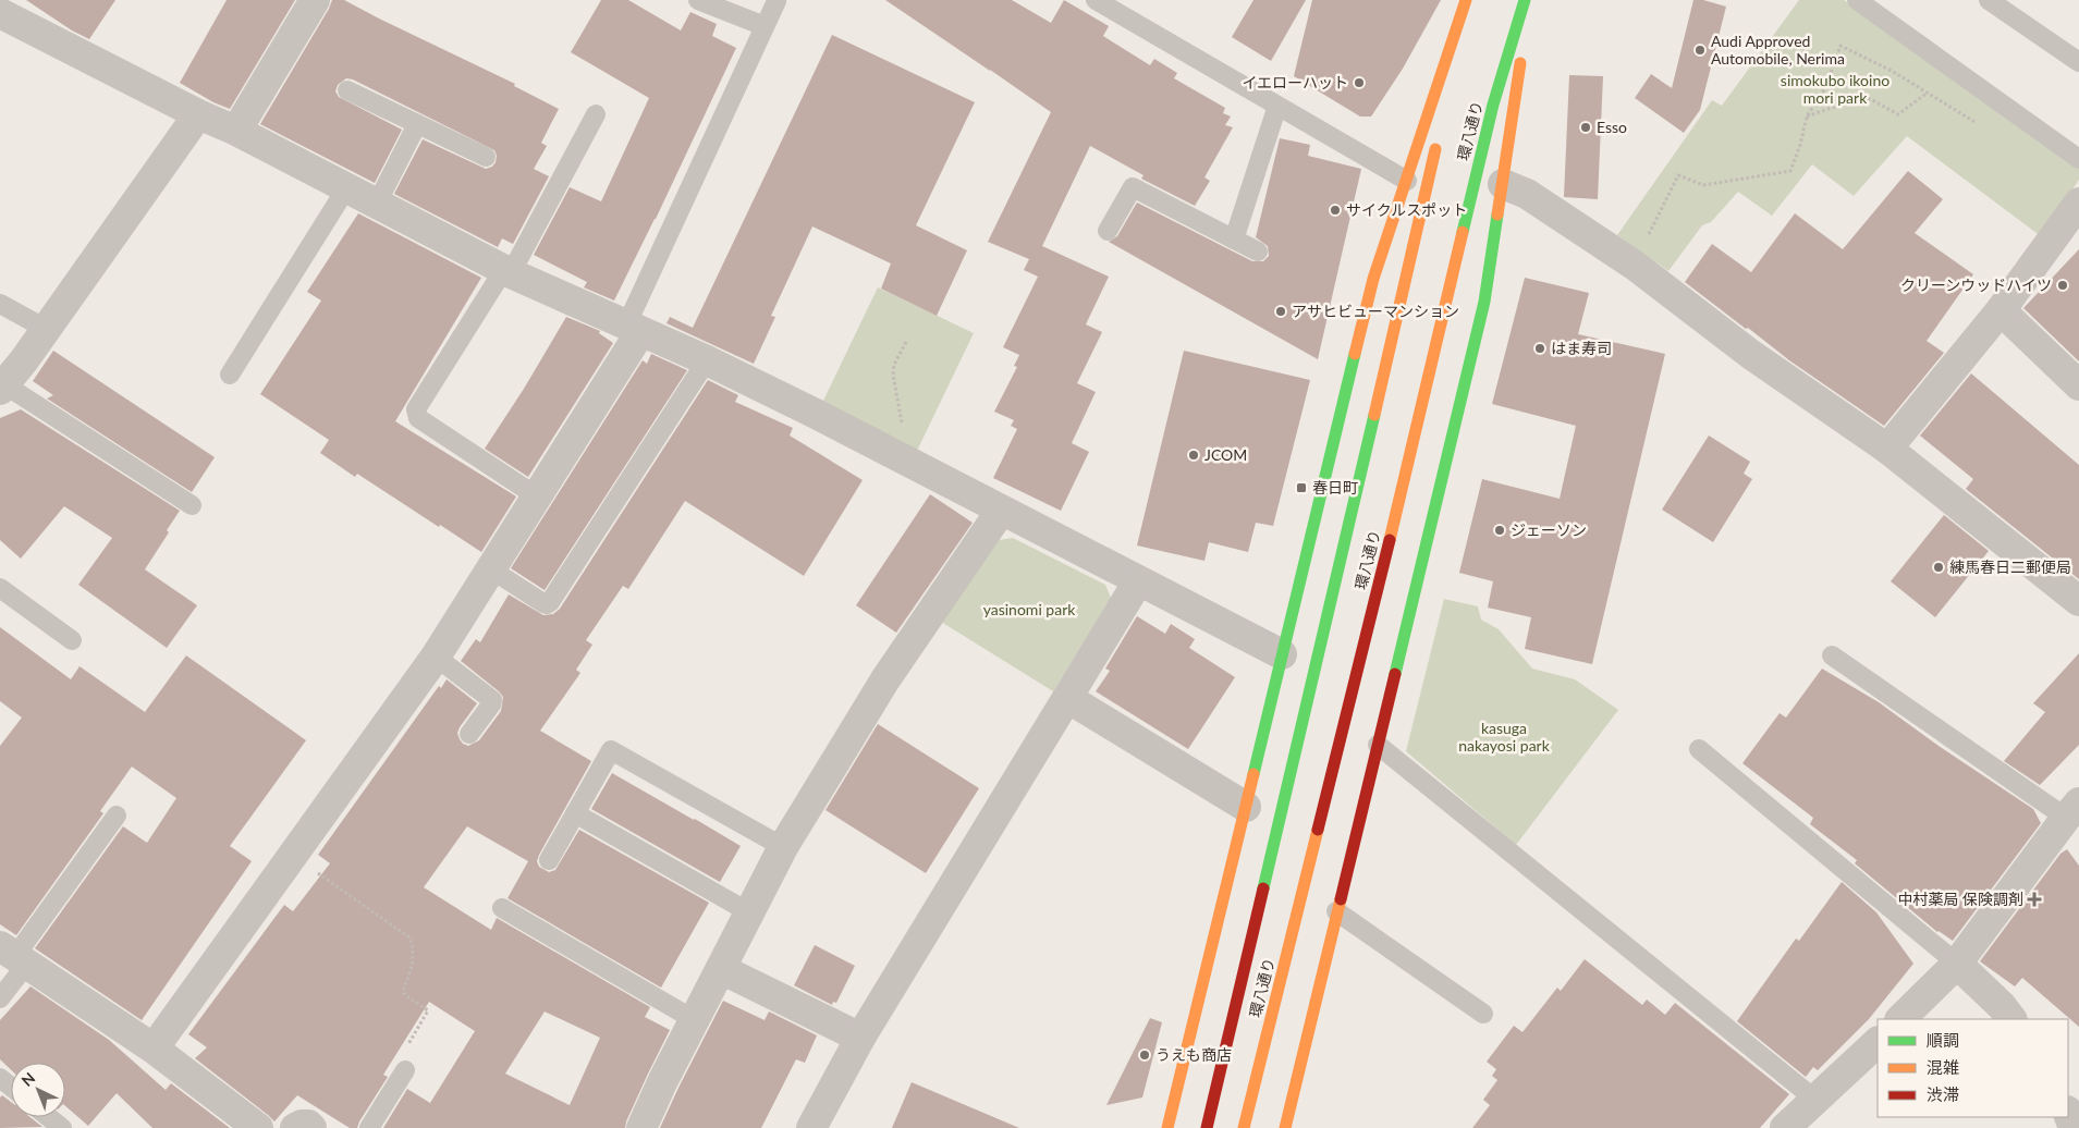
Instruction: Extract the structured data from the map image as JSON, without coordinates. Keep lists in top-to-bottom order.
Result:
{
  "streets": {
    "main road": ["環八通り"]
  },
  "parks": ["simokubo ikoino mori park", "yasinomi park", "kasuga nakayosi park"],
  "places": {
    "other": [
      "Audi Approved Automobile, Nerima",
      "イエローハット",
      "Esso",
      "サイクルスポット",
      "クリーンウッドハイツ",
      "アサヒビューマンション",
      "はま寿司",
      "JCOM",
      "ジェーソン",
      "練馬春日二郵便局",
      "うえも商店"
    ],
    "transit": ["春日町"],
    "health": ["中村薬局 保険調剤"]
  },
  "legend": ["順調", "混雑", "渋滞"],
  "north": "top left"
}
